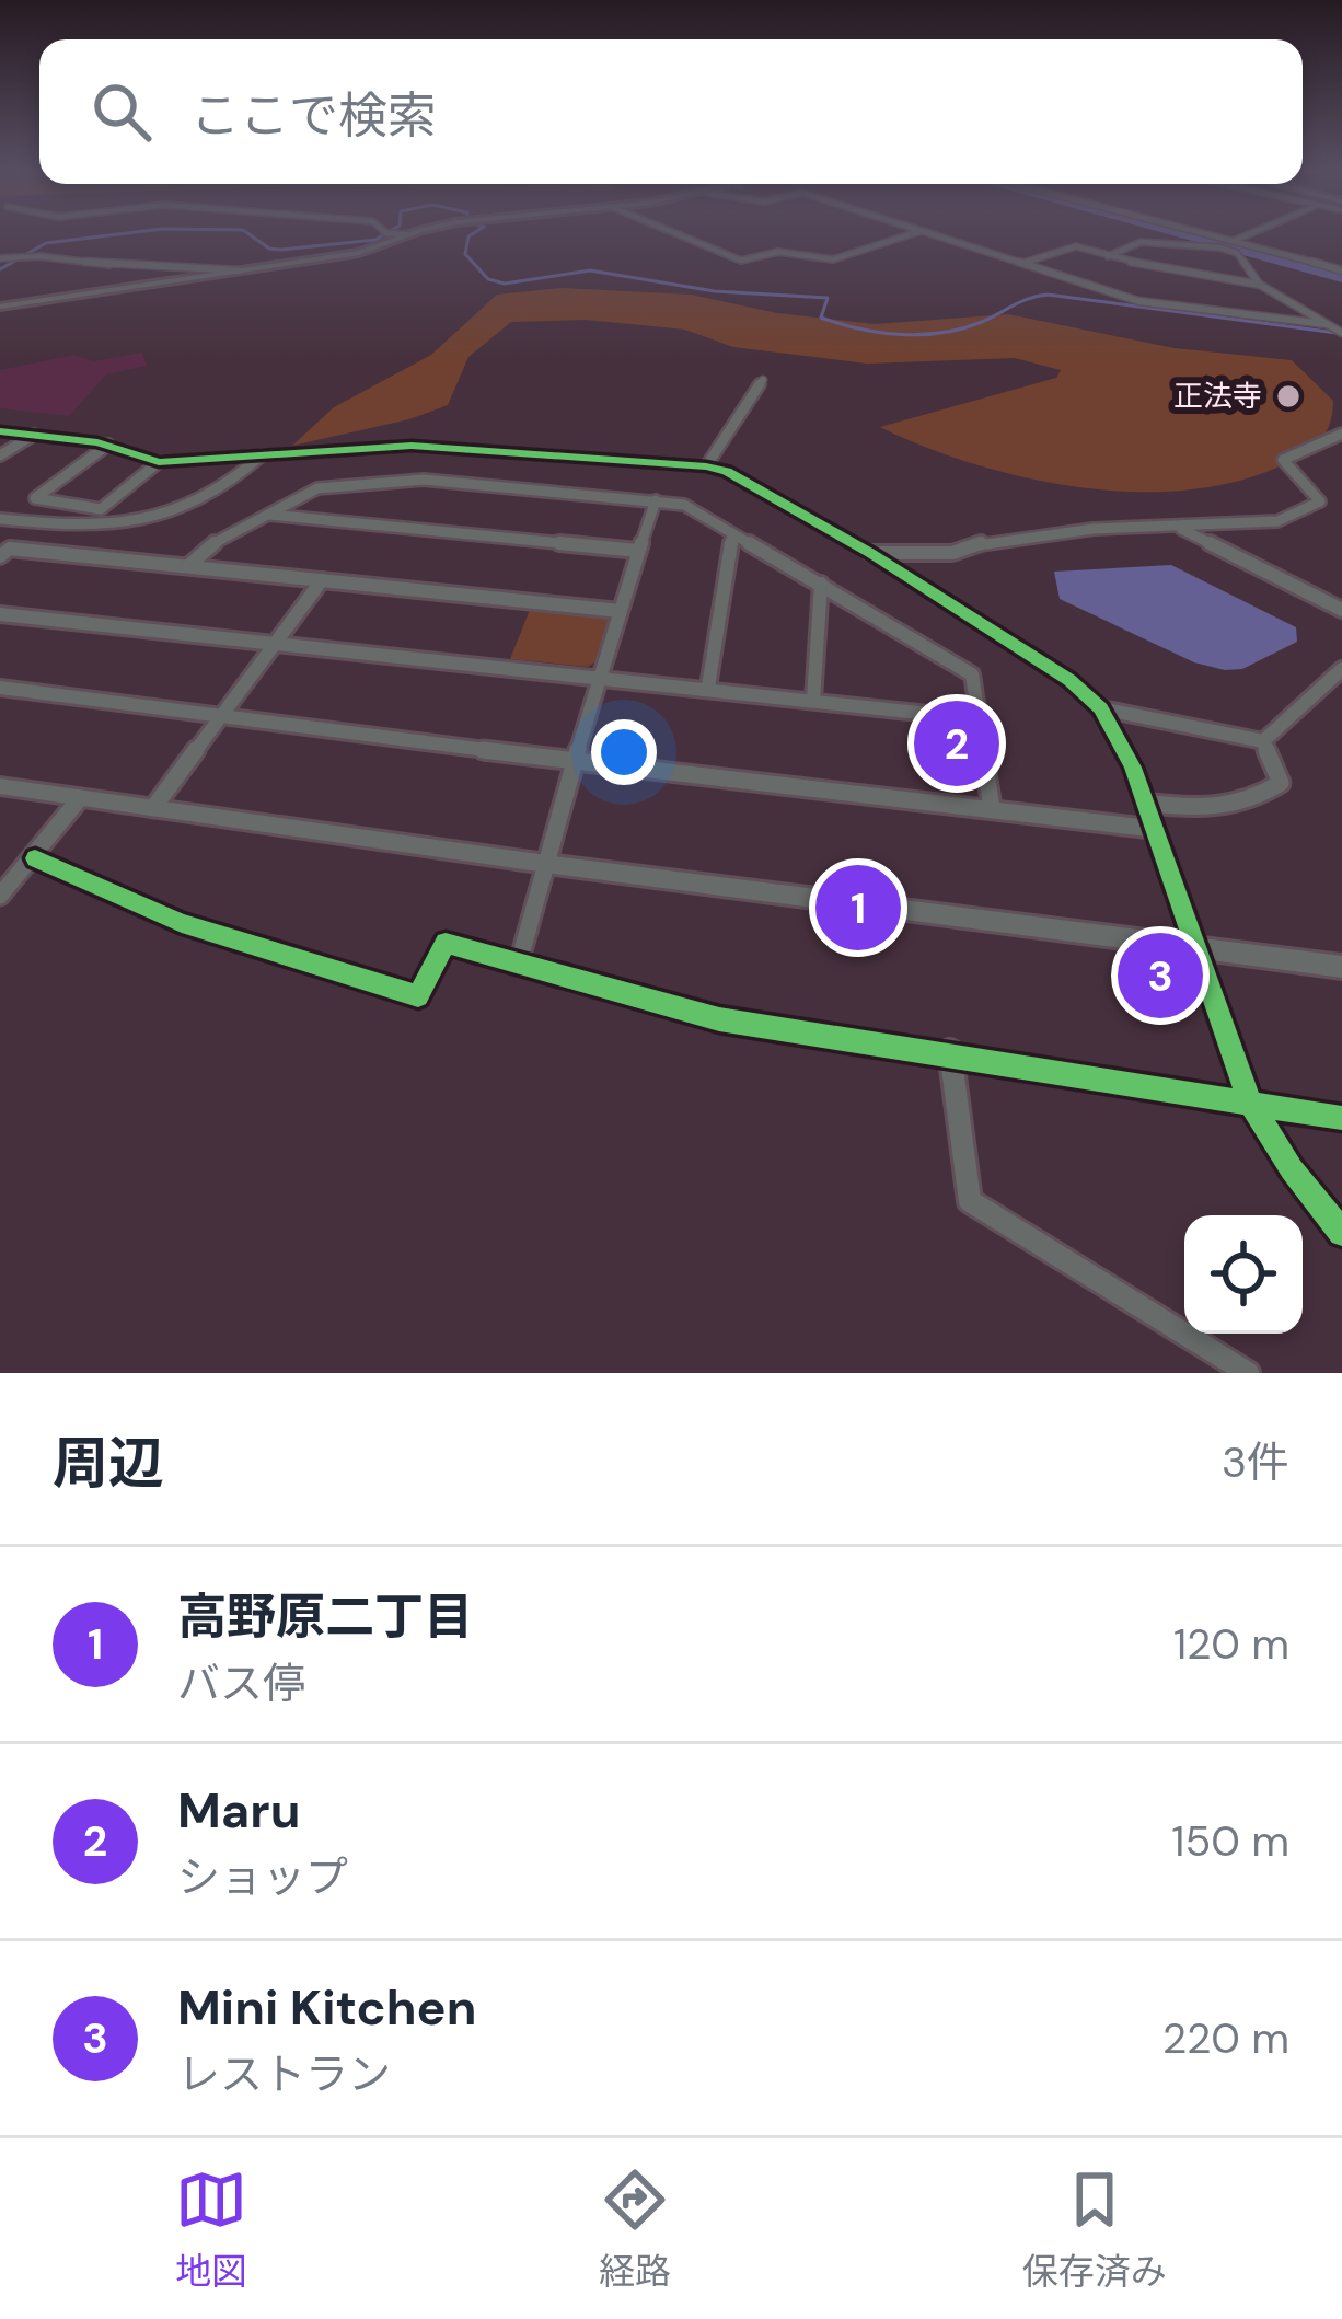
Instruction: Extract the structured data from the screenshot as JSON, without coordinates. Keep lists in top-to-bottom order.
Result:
{
  "places": ["正法寺"],
  "page": {
    "search": "ここで検索",
    "pins": ["2", "1", "3"],
    "heading": ["周辺", "3件"],
    "list": [
      {
        "mark": "1",
        "name": "高野原二丁目",
        "note": "バス停",
        "value": "120 m"
      },
      {
        "mark": "2",
        "name": "Maru",
        "note": "ショップ",
        "value": "150 m"
      },
      {
        "mark": "3",
        "name": "Mini Kitchen",
        "note": "レストラン",
        "value": "220 m"
      }
    ],
    "nav": ["地図", "経路", "保存済み"]
  }
}
